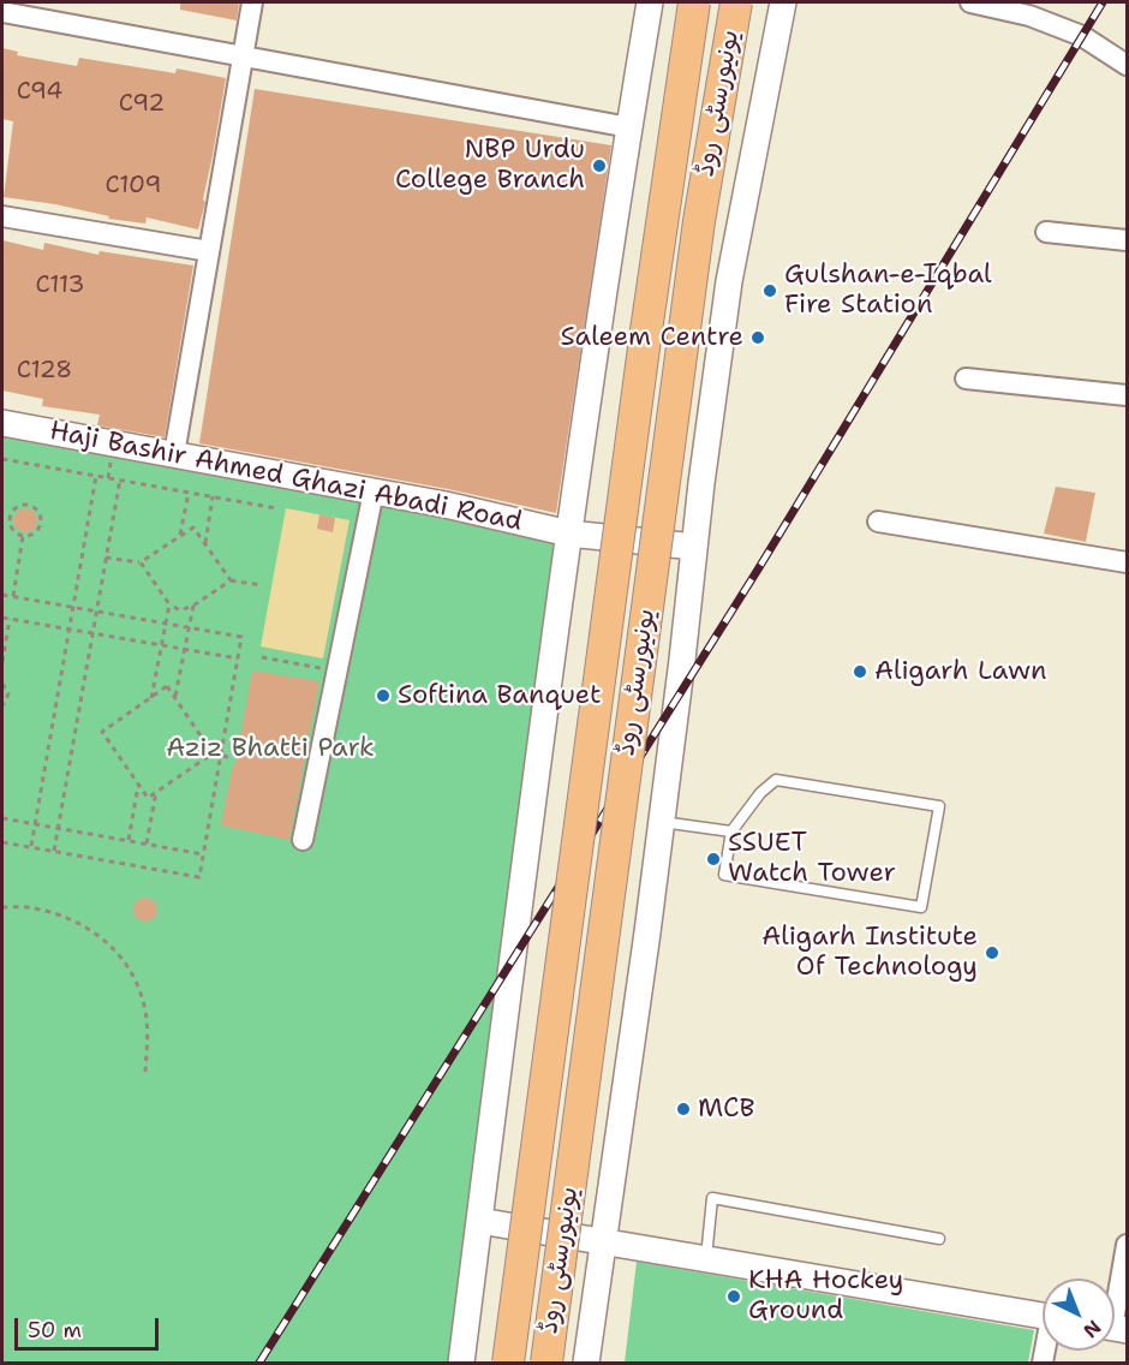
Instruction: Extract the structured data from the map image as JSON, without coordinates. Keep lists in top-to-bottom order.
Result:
{
  "streets": {
    "main road": ["یونیورسٹی روڈ"],
    "street": ["Haji Bashir Ahmed Ghazi Abadi Road"]
  },
  "parks": ["Aziz Bhatti Park"],
  "places": [
    "NBP Urdu College Branch",
    "Gulshan-e-Iqbal Fire Station",
    "Saleem Centre",
    "Aligarh Lawn",
    "Softina Banquet",
    "SSUET Watch Tower",
    "Aligarh Institute Of Technology",
    "MCB",
    "KHA Hockey Ground"
  ],
  "house_numbers": [
    "C94",
    "C92",
    "C109",
    "C113",
    "C128"
  ],
  "scale_bar": "50 m",
  "north": "bottom right"
}
